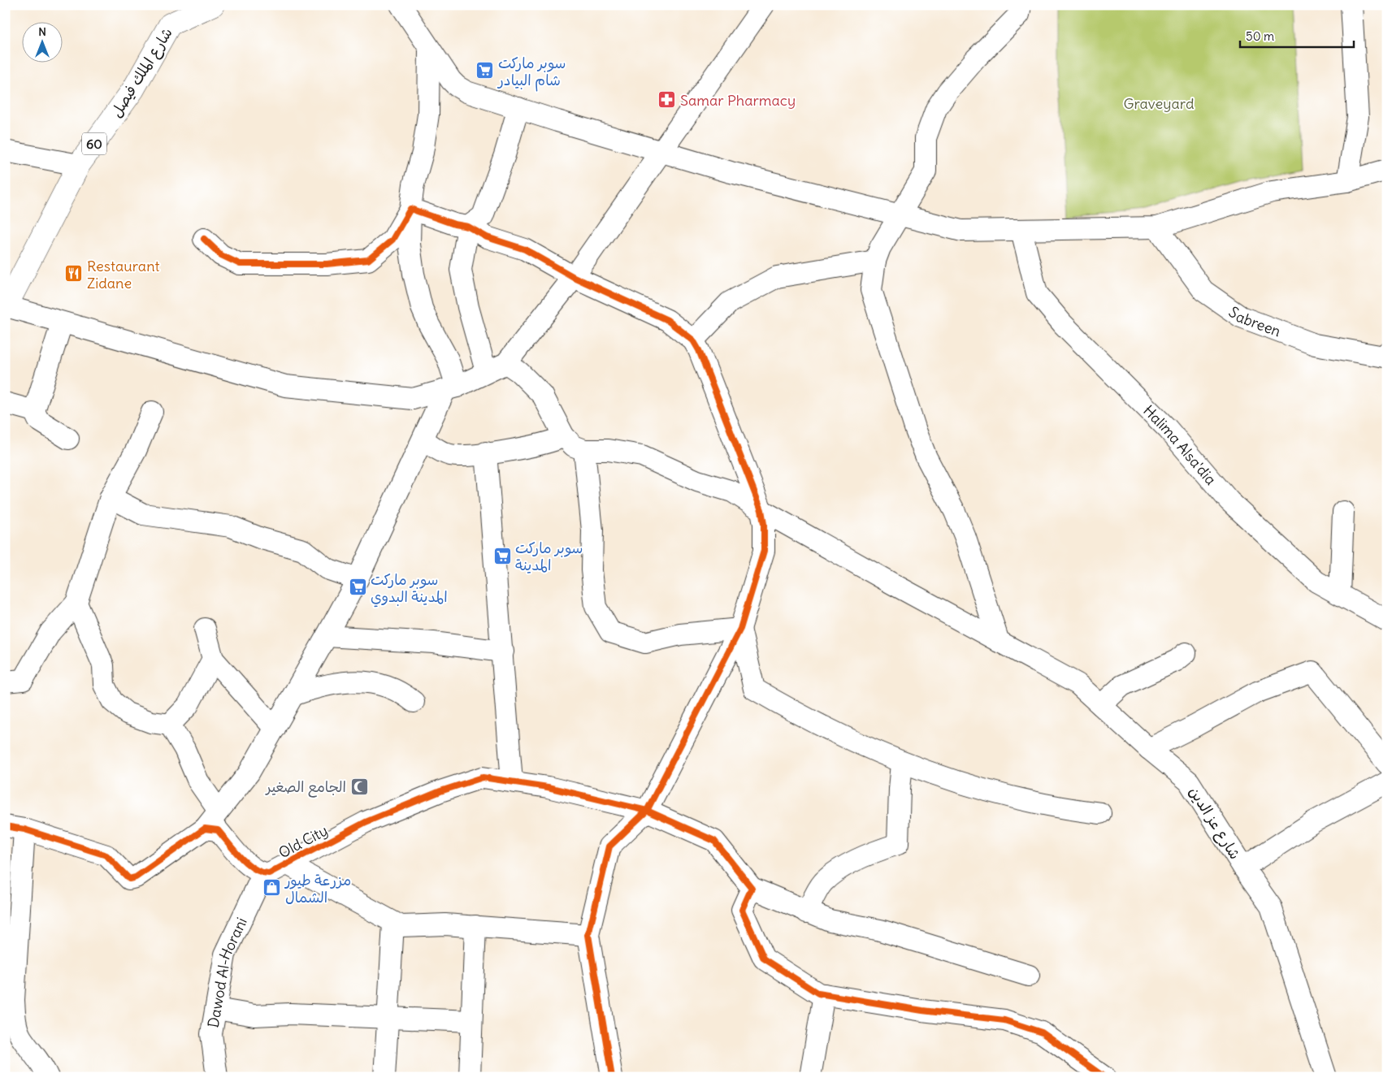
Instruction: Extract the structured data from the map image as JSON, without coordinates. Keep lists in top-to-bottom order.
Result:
{
  "streets": {
    "main road": ["شارع الملك فيصل", "60"],
    "street": [
      "Sabreen",
      "Halima Alsa'dia",
      "شارع عز الدين",
      "Old City",
      "Dawod Al-Horani"
    ]
  },
  "crossings": [
    ["Old City", "Dawod Al-Horani"]
  ],
  "parks": ["Graveyard"],
  "places": {
    "supermarket": ["سوبر ماركت شام البيادر", "سوبر ماركت المدينة", "سوبر ماركت المدينة البدوي"],
    "pharmacy": ["Samar Pharmacy"],
    "restaurant": ["Restaurant Zidane"],
    "mosque": ["الجامع الصغير"],
    "shop": ["مزرعة طيور الشمال"]
  },
  "scale_bar": "50 m",
  "north": "top"
}
